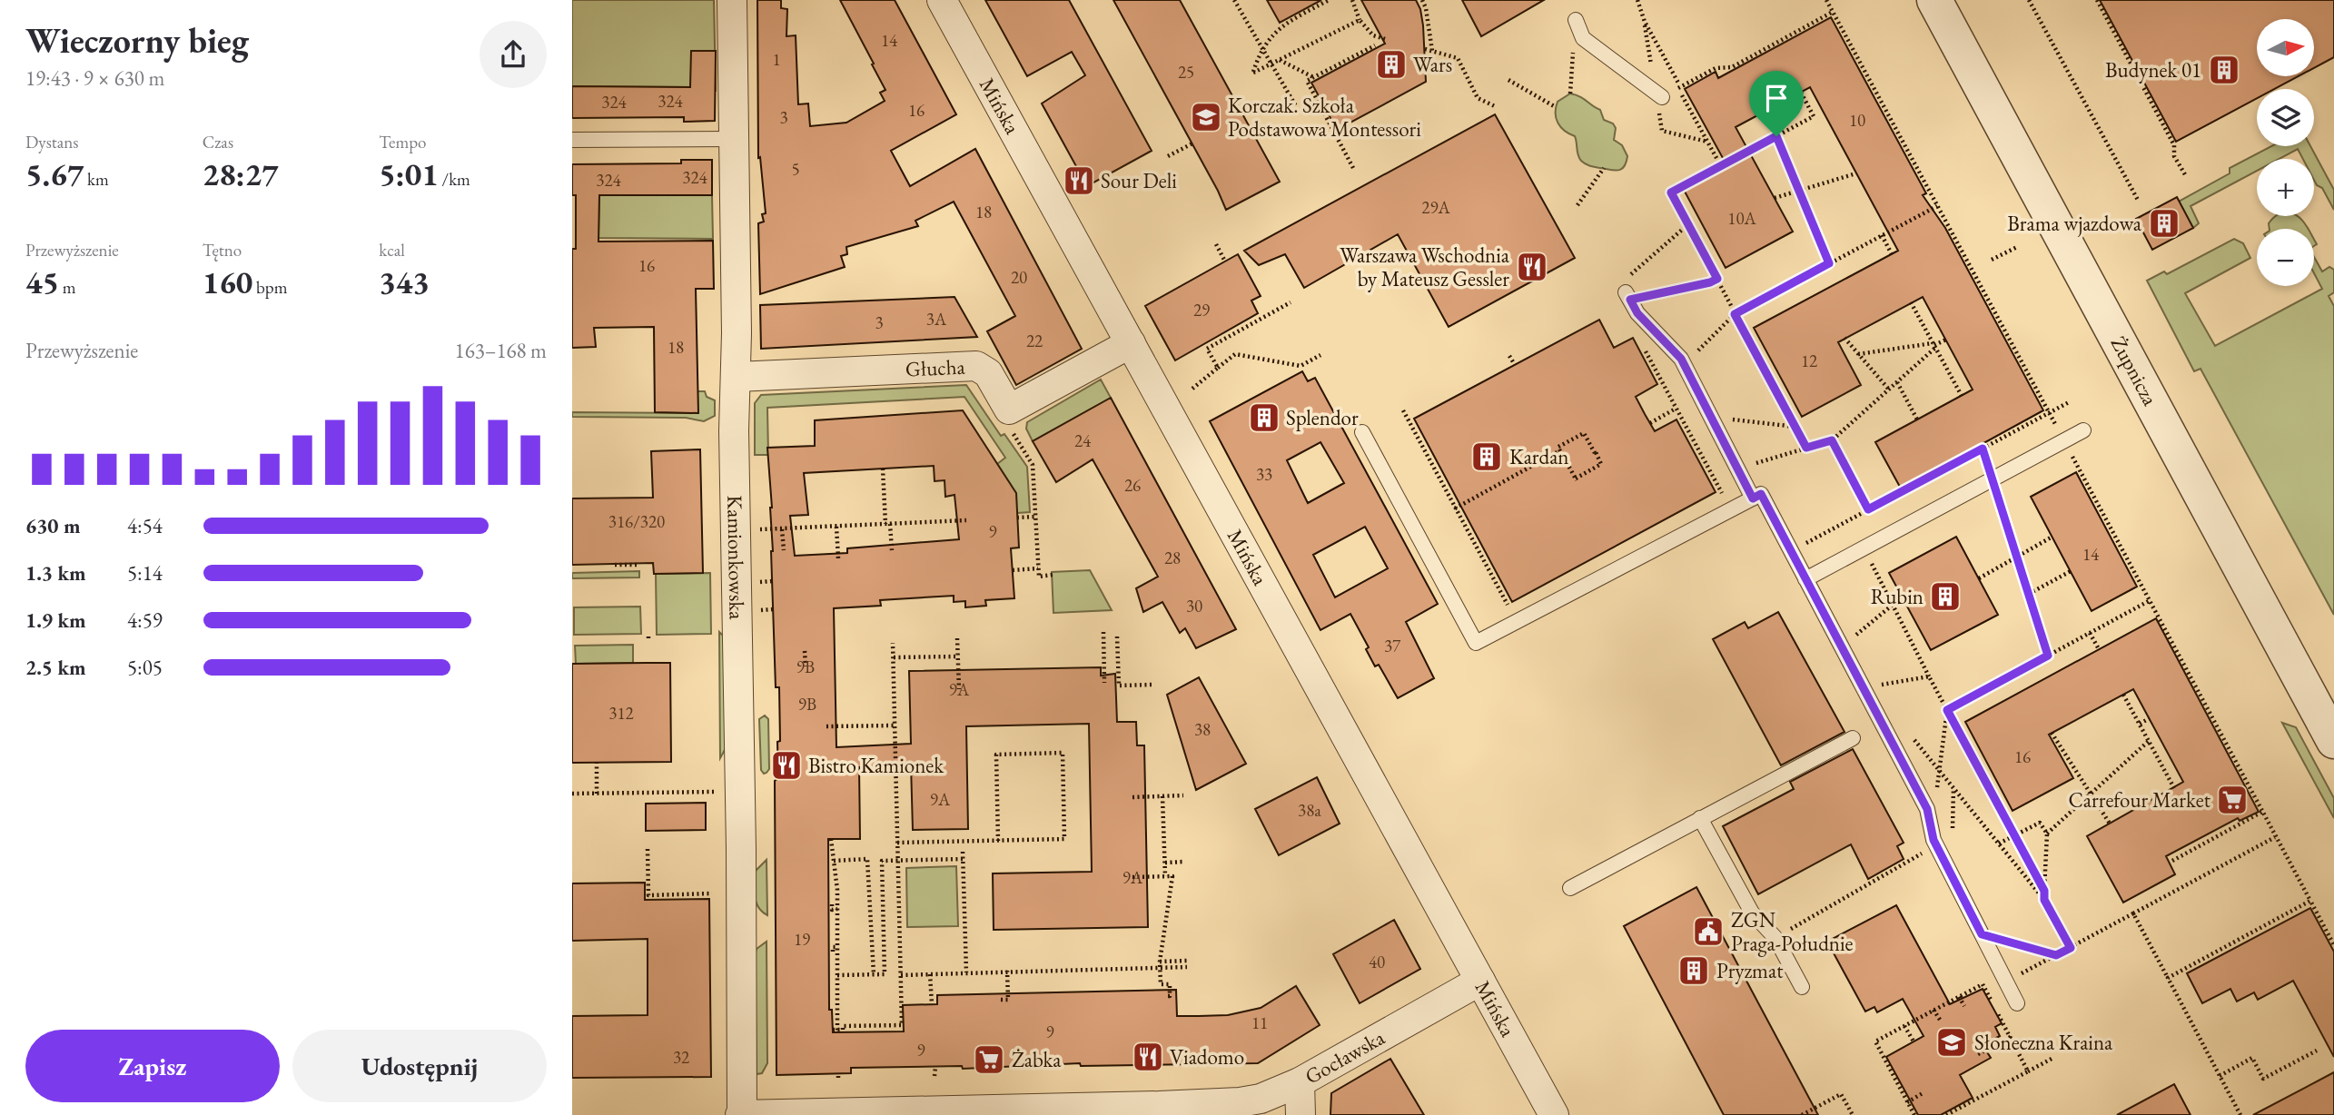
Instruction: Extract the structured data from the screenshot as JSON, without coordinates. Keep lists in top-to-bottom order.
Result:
{
  "streets": {
    "street": [
      "Mińska",
      "Głucha",
      "Żupnicza",
      "Kamionkowska",
      "Gocławska"
    ]
  },
  "crossings": [
    ["Mińska", "Głucha"],
    ["Mińska", "Gocławska"],
    ["Głucha", "Kamionkowska"],
    ["Kamionkowska", "Gocławska"]
  ],
  "places": {
    "building": [
      "Wars",
      "Budynek 01",
      "Brama wjazdowa",
      "Splendor",
      "Kardan",
      "Rubin",
      "Pryzmat"
    ],
    "school or university": ["Korczak. Szkoła Podstawowa Montessori", "Słoneczna Kraina"],
    "restaurant": [
      "Sour Deli",
      "Warszawa Wschodnia by Mateusz Gessler",
      "Bistro Kamionek",
      "Viadomo"
    ],
    "supermarket": ["Carrefour Market", "Żabka"],
    "public building": ["ZGN Praga-Południe"]
  },
  "house_numbers": [
    "14",
    "1",
    "25",
    "324",
    "324",
    "16",
    "3",
    "10",
    "5",
    "324",
    "324",
    "29A",
    "18",
    "10A",
    "16",
    "20",
    "29",
    "3A",
    "3",
    "22",
    "18",
    "12",
    "24",
    "33",
    "26",
    "316/320",
    "9",
    "14",
    "28",
    "30",
    "37",
    "9B",
    "9A",
    "9B",
    "312",
    "38",
    "16",
    "9A",
    "38a",
    "9A",
    "19",
    "40",
    "11",
    "9",
    "9",
    "32"
  ],
  "north": "right",
  "page": {
    "heading": ["Wieczorny bieg", "19:43 · 9 × 630 m"],
    "map_buttons": ["+", "−"],
    "stats": [
      ["Dystans", "5.67 km"],
      ["Czas", "28:27"],
      ["Tempo", "5:01 /km"],
      ["Przewyższenie", "45 m"],
      ["Tętno", "160 bpm"],
      ["kcal", "343"]
    ],
    "chart": ["Przewyższenie", "163–168 m"],
    "list": [
      {
        "name": "630 m",
        "note": "4:54"
      },
      {
        "name": "1.3 km",
        "note": "5:14"
      },
      {
        "name": "1.9 km",
        "note": "4:59"
      },
      {
        "name": "2.5 km",
        "note": "5:05"
      }
    ],
    "buttons": ["Zapisz", "Udostępnij"]
  }
}
